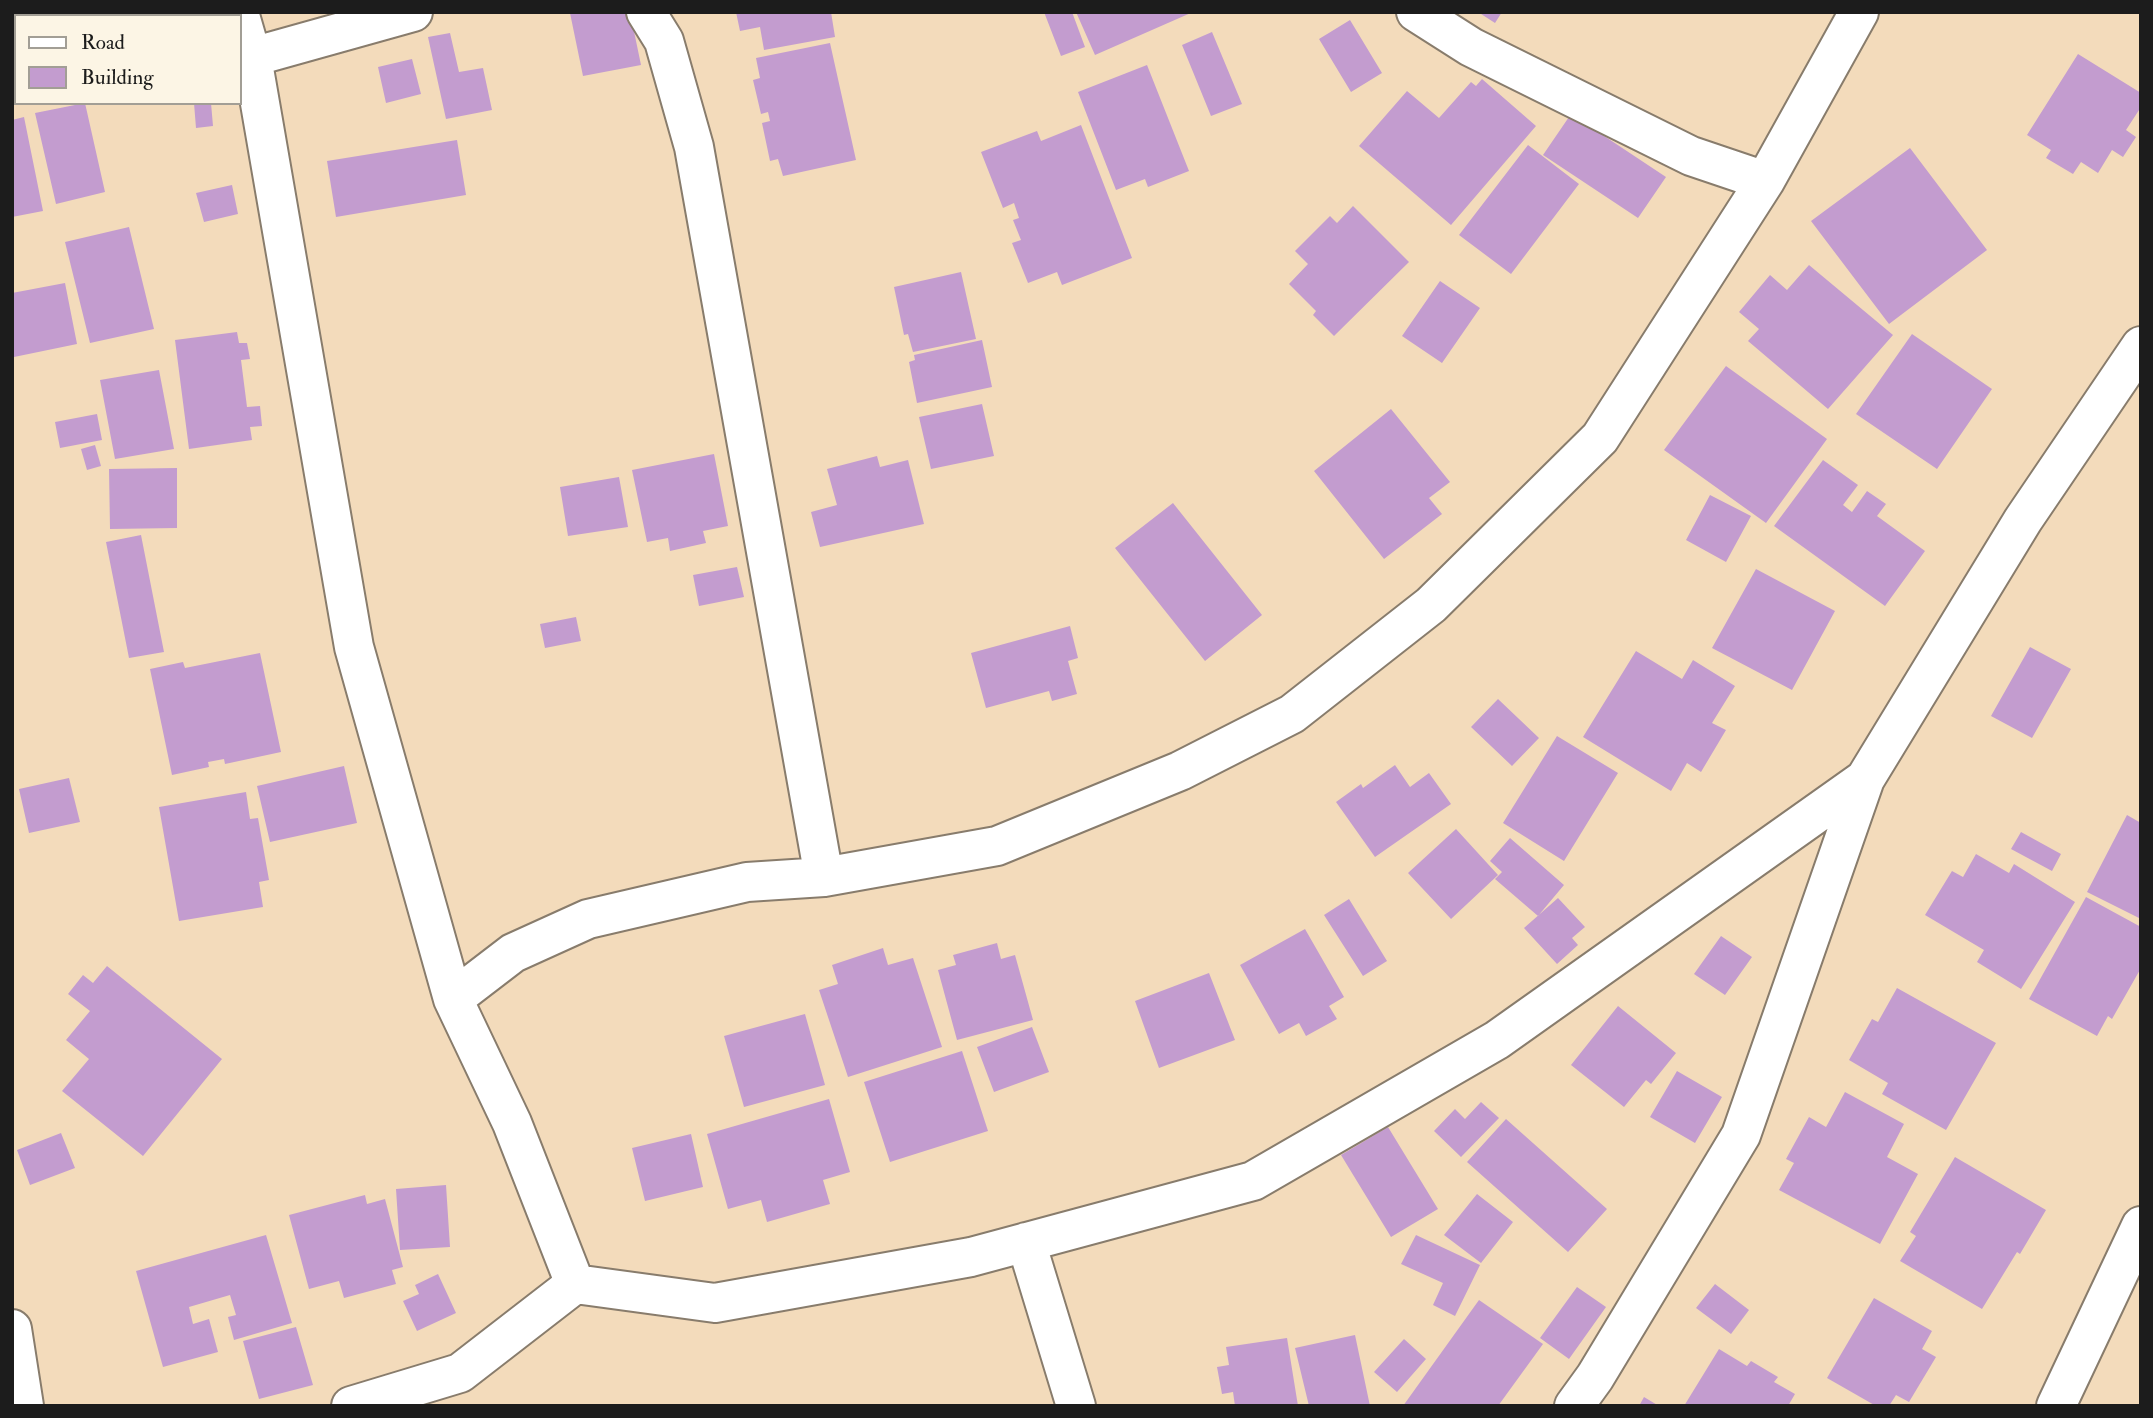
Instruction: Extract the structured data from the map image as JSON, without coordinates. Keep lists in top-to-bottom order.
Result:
{
  "legend": ["Road", "Building"]
}
